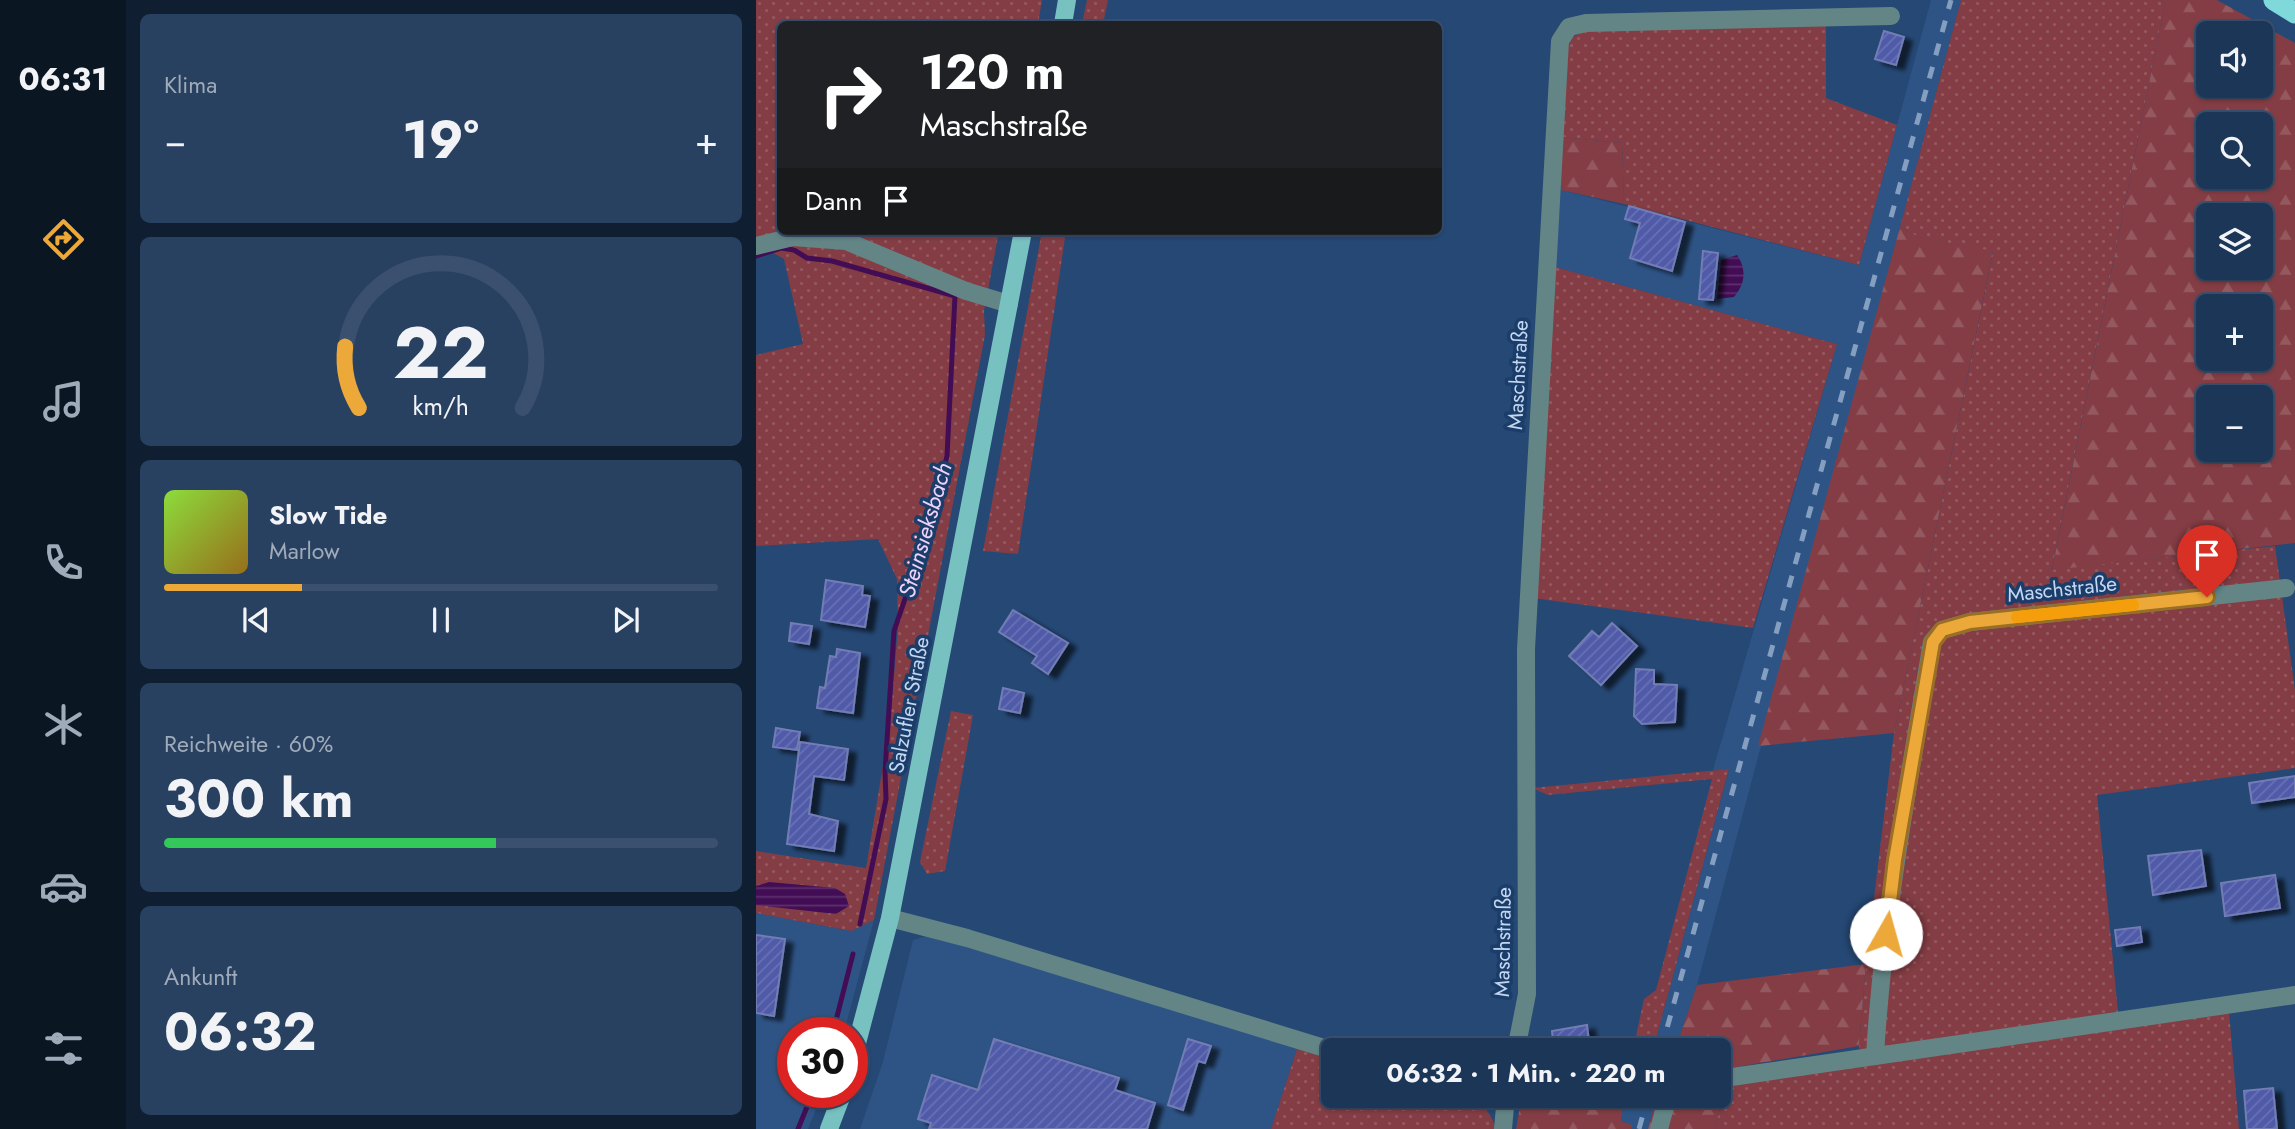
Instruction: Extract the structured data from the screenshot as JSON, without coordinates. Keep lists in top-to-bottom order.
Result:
{
  "streets": {
    "main road": ["Salzufler Straße"],
    "street": ["Maschstraße"]
  },
  "water": ["Steinsieksbach"],
  "page": {
    "tabs": "06:31",
    "tile": [
      "Klima",
      ["Reichweite · 60%", "300 km"],
      ["Ankunft", "06:32"]
    ],
    "map_buttons": ["+", "−"],
    "turn": ["120 m", "Maschstraße"],
    "heat": ["−", "19°", "+"],
    "then": "Dann",
    "song": ["Slow Tide", "Marlow"],
    "limit": "30",
    "trip": "06:32 · 1 Min. · 220 m",
    "gauge": ["22", "km/h"]
  }
}
